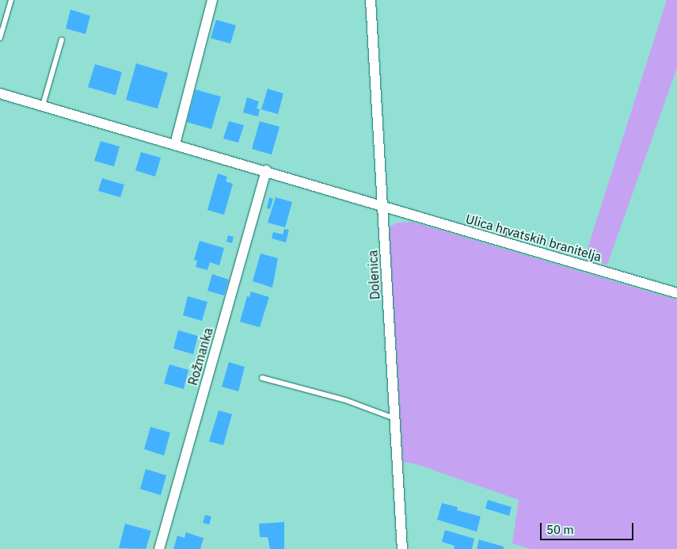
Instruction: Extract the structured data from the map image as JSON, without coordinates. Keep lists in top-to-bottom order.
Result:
{
  "streets": {
    "street": ["Ulica hrvatskih branitelja", "Dolenica", "Rožmanka"]
  },
  "crossings": [
    ["Ulica hrvatskih branitelja", "Dolenica"]
  ],
  "scale_bar": "50 m"
}
